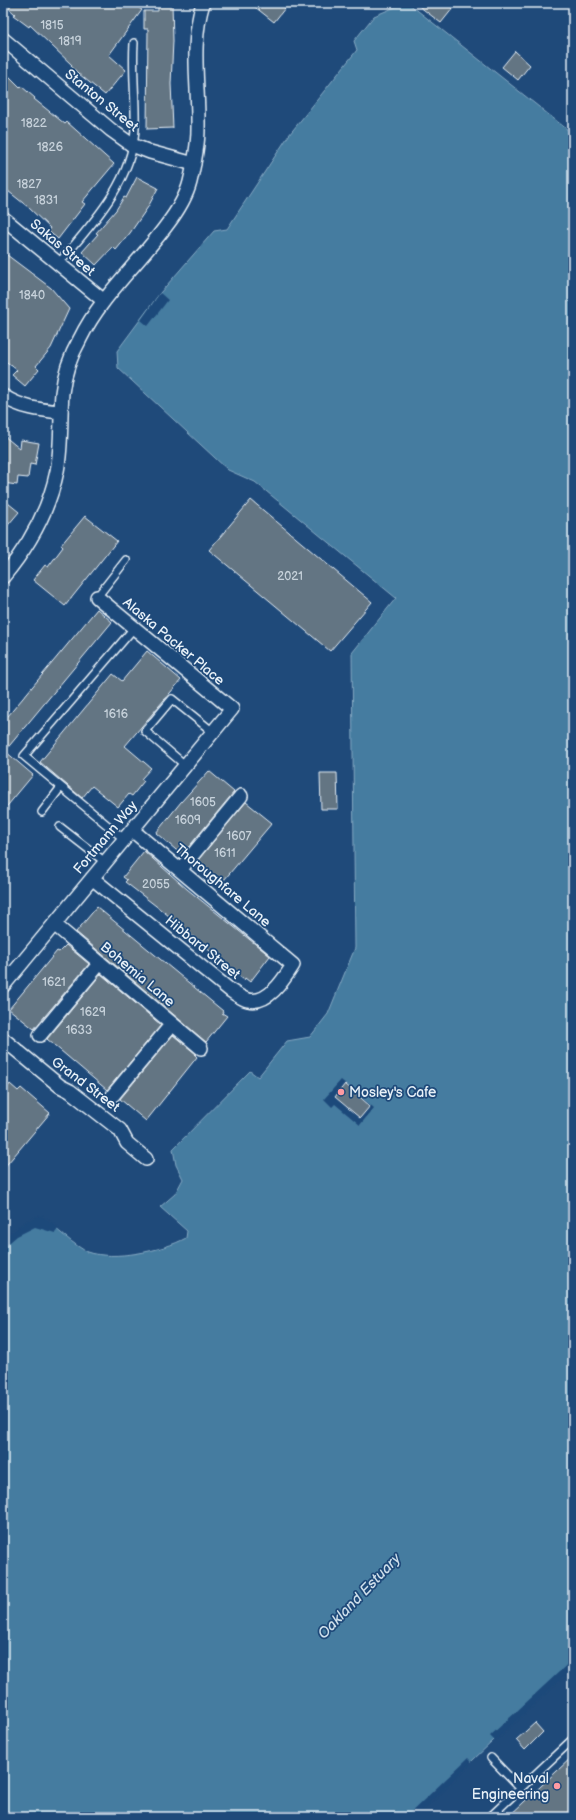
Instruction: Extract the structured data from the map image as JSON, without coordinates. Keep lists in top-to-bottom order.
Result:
{
  "streets": {
    "street": [
      "Stanton Street",
      "Sakas Street",
      "Alaska Packer Place",
      "Fortmann Way",
      "Thoroughfare Lane",
      "Hibbard Street",
      "Bohemia Lane",
      "Grand Street"
    ]
  },
  "crossings": [
    ["Alaska Packer Place", "Fortmann Way"],
    ["Fortmann Way", "Thoroughfare Lane"],
    ["Fortmann Way", "Hibbard Street"],
    ["Fortmann Way", "Bohemia Lane"],
    ["Thoroughfare Lane", "Hibbard Street"]
  ],
  "water": ["Oakland Estuary"],
  "places": ["Mosley's Cafe", "Naval Engineering"],
  "house_numbers": [
    "1815",
    "1819",
    "1822",
    "1826",
    "1827",
    "1831",
    "1840",
    "2021",
    "1616",
    "1605",
    "1609",
    "1607",
    "1611",
    "2055",
    "1621",
    "1629",
    "1633"
  ]
}
